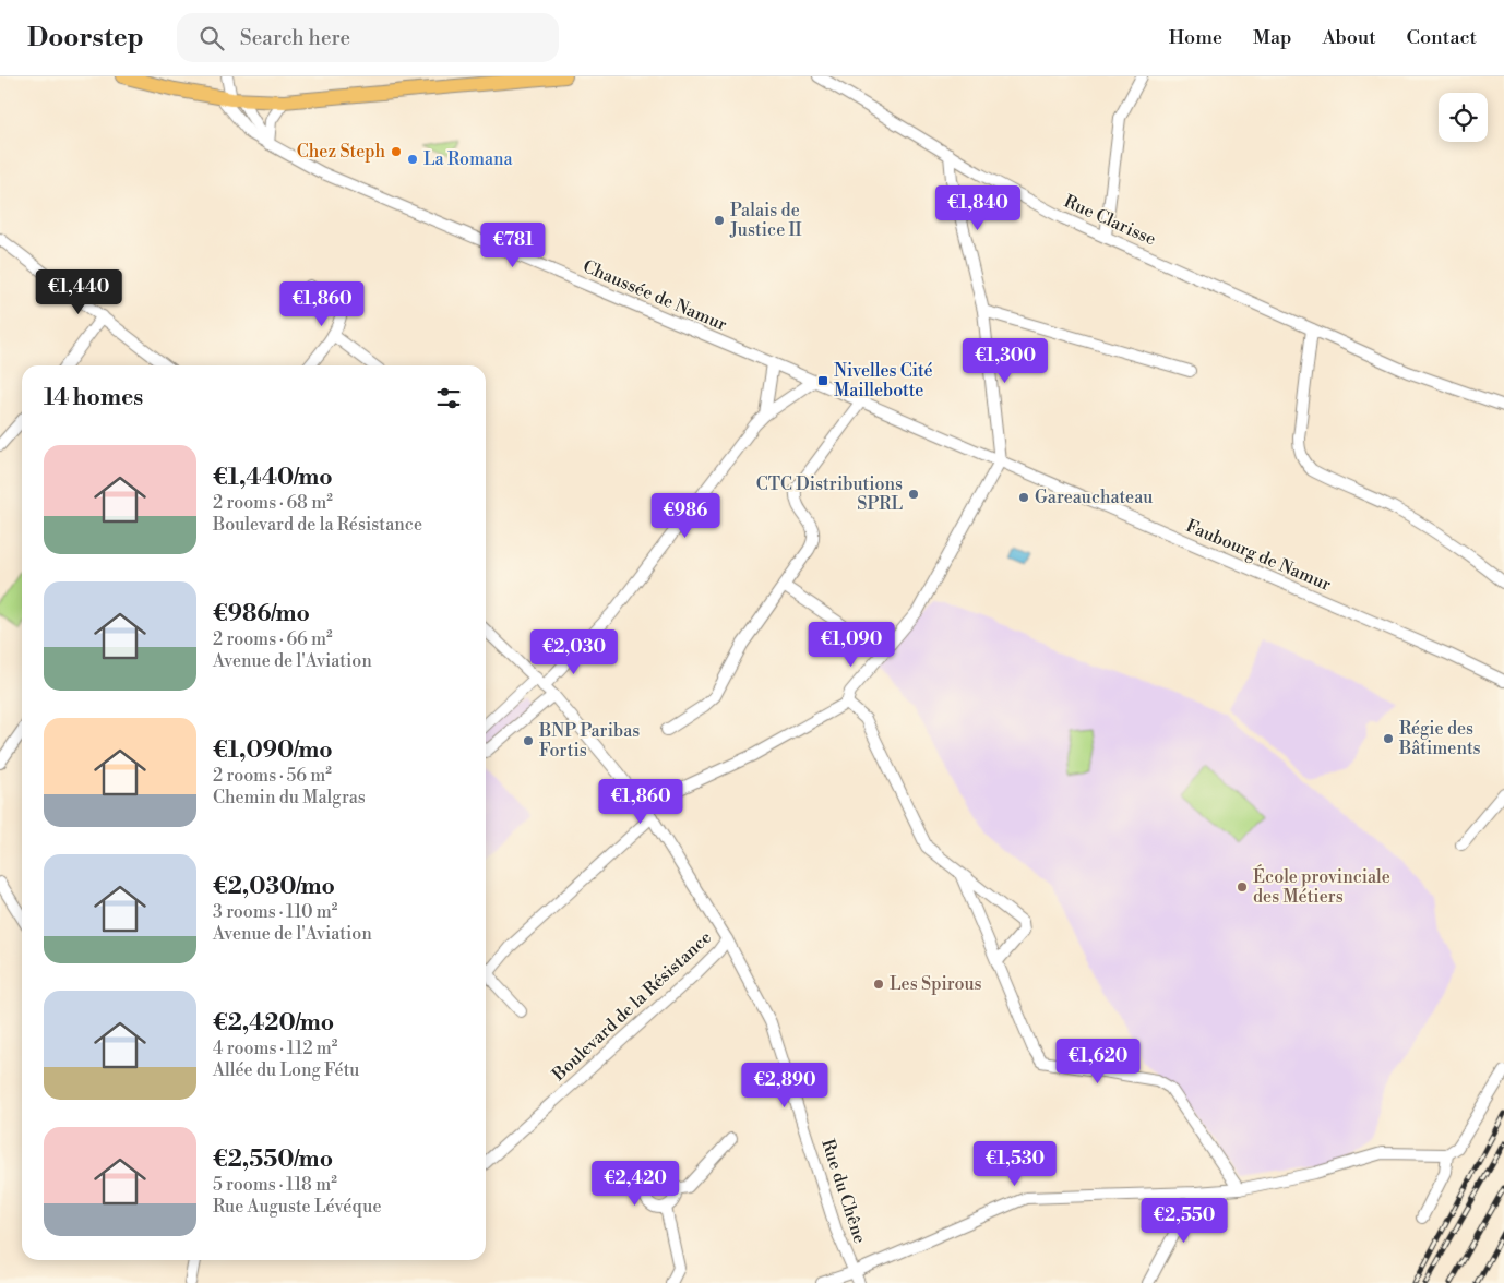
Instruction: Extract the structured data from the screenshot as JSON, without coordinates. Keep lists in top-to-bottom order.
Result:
{
  "streets": {
    "street": [
      "Rue Clarisse",
      "Chaussée de Namur",
      "Faubourg de Namur",
      "Boulevard de la Résistance",
      "Rue du Chêne"
    ]
  },
  "crossings": [
    ["Chaussée de Namur", "Faubourg de Namur"],
    ["Boulevard de la Résistance", "Rue du Chêne"]
  ],
  "places": {
    "other": [
      "Chez Steph",
      "La Romana",
      "Palais de Justice II",
      "CTC Distributions SPRL",
      "Gareauchateau",
      "Régie des Bâtiments",
      "BNP Paribas Fortis",
      "École provinciale des Métiers",
      "Les Spirous"
    ],
    "transit": ["Nivelles Cité Maillebotte"]
  },
  "page": {
    "header": "Doorstep",
    "search": "Search here",
    "nav": [
      "Home",
      "Map",
      "About",
      "Contact"
    ],
    "price": [
      "€1,840",
      "€781",
      "€1,440",
      "€1,860",
      "€1,300",
      "€986",
      "€1,090",
      "€2,030",
      "€1,860",
      "€1,620",
      "€2,890",
      "€1,530",
      "€2,420",
      "€2,550"
    ],
    "heading": "14 homes",
    "list": [
      {
        "name": "€1,440/mo",
        "note": "2 rooms · 68 m² · Boulevard de la Résistance"
      },
      {
        "name": "€986/mo",
        "note": "2 rooms · 66 m² · Avenue de l'Aviation"
      },
      {
        "name": "€1,090/mo",
        "note": "2 rooms · 56 m² · Chemin du Malgras"
      },
      {
        "name": "€2,030/mo",
        "note": "3 rooms · 110 m² · Avenue de l'Aviation"
      },
      {
        "name": "€2,420/mo",
        "note": "4 rooms · 112 m² · Allée du Long Fétu"
      },
      {
        "name": "€2,550/mo",
        "note": "5 rooms · 118 m² · Rue Auguste Lévéque"
      }
    ]
  }
}
